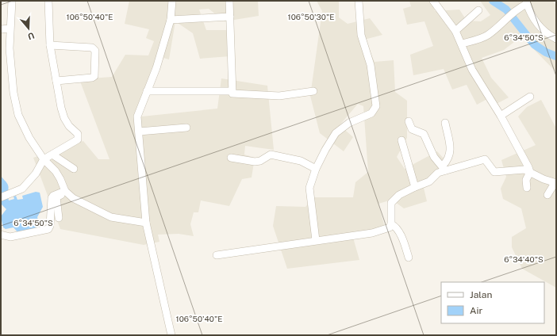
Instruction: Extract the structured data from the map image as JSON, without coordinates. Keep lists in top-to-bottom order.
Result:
{
  "legend": ["Jalan", "Air"],
  "north": "bottom",
  "coordinates": [
    "106°50'40\"E",
    "106°50'30\"E",
    "6°34'50\"S",
    "6°34'40\"S"
  ]
}
